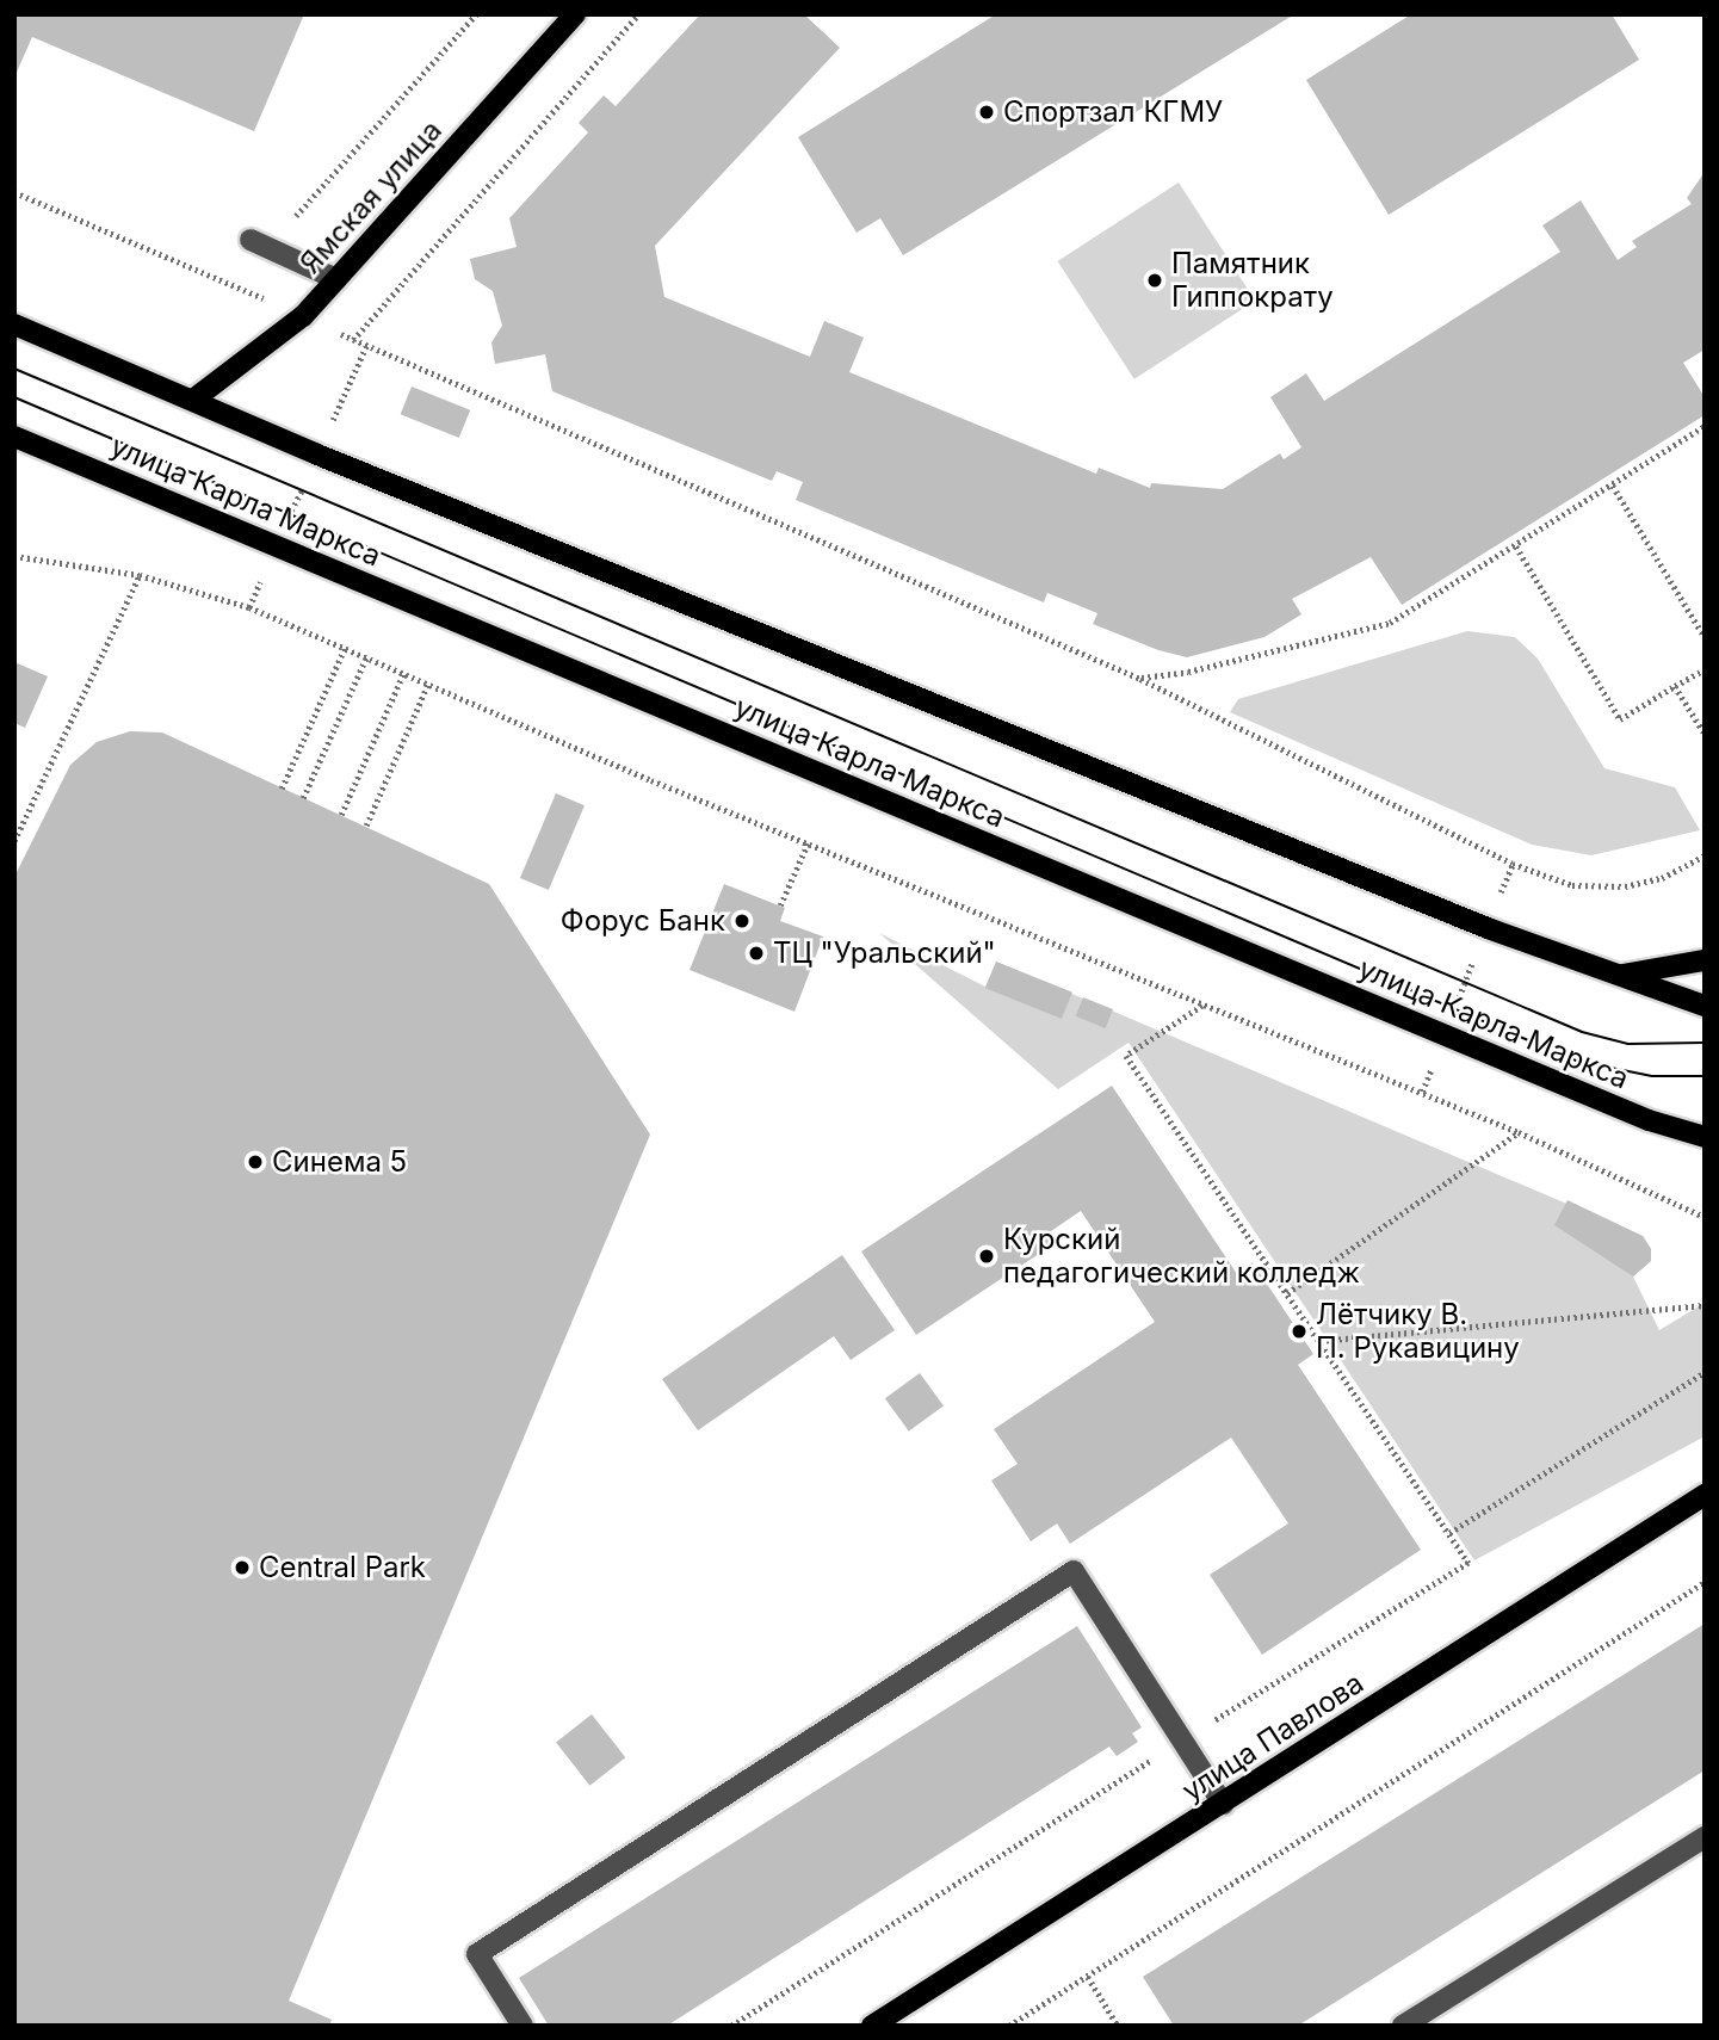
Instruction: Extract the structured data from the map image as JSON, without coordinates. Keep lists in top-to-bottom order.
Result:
{
  "streets": {
    "main road": ["Ямская улица", "улица Карла Маркса", "улица Павлова"]
  },
  "places": [
    "Спортзал КГМУ",
    "Памятник Гиппократу",
    "Форус Банк",
    "ТЦ \"Уральский\"",
    "Синема 5",
    "Курский педагогический колледж",
    "Лётчику В. П. Рукавицину",
    "Central Park"
  ]
}
